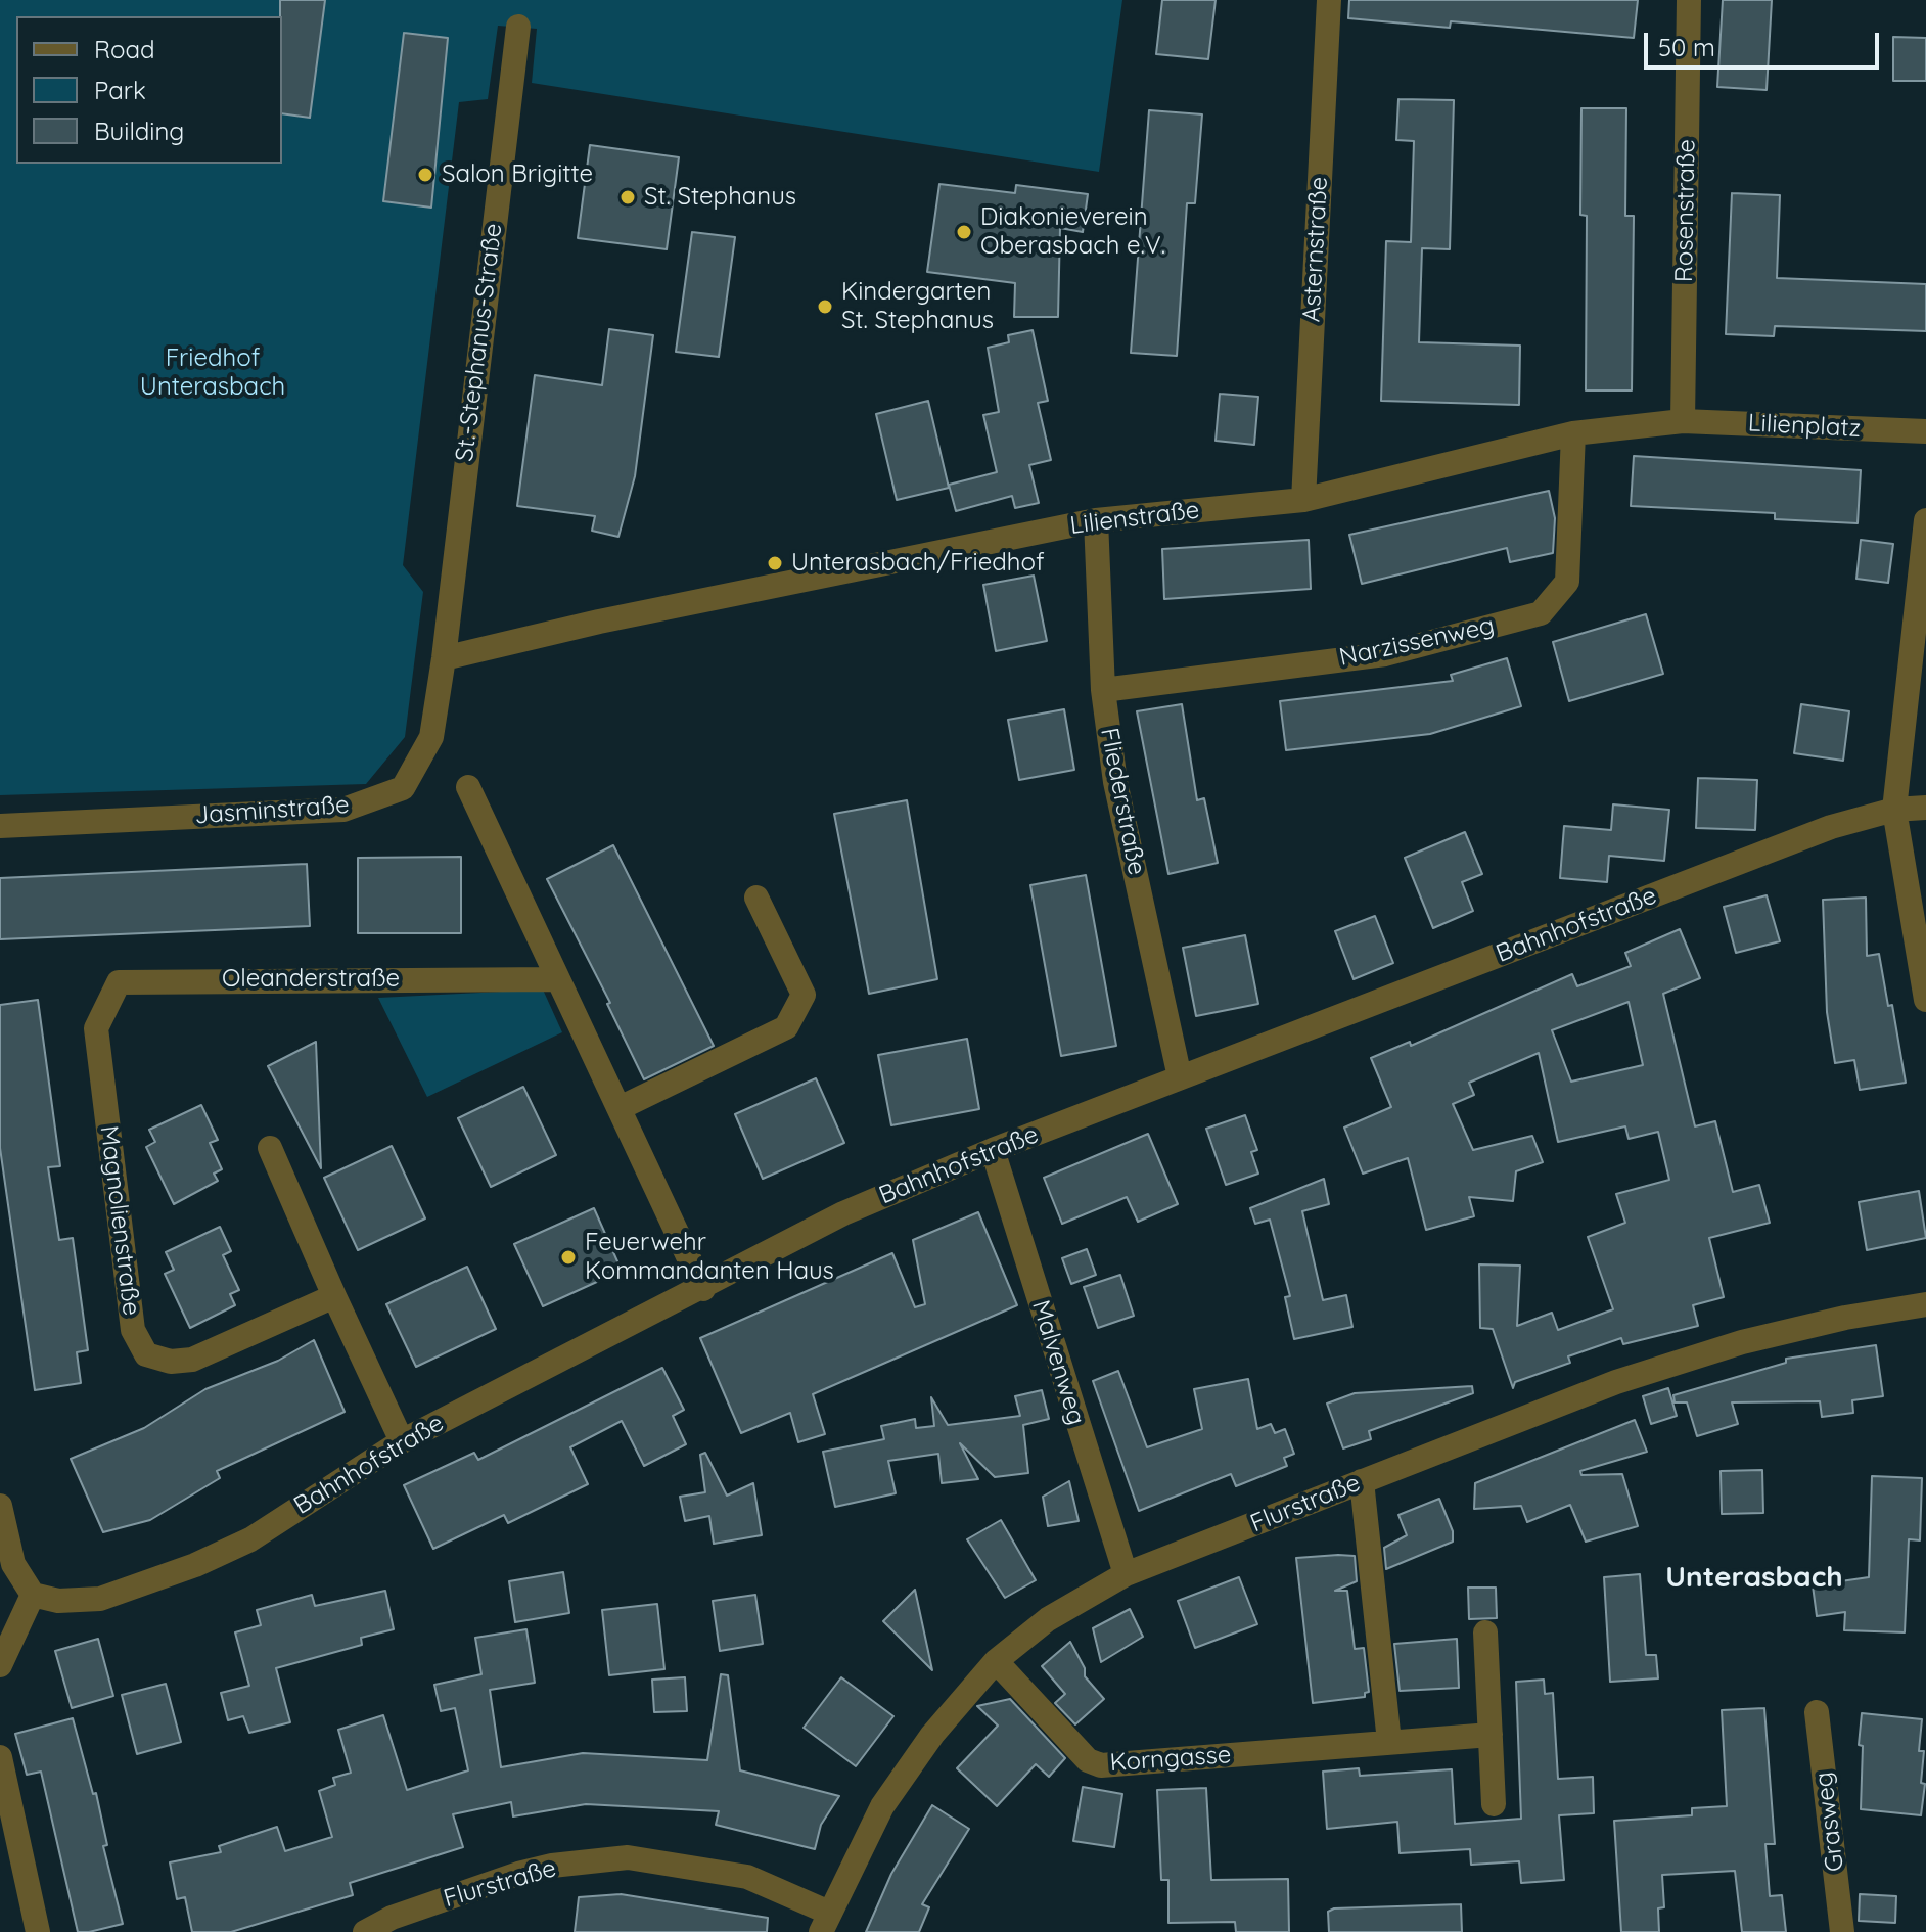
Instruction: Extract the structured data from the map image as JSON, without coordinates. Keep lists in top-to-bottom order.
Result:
{
  "streets": {
    "street": [
      "Rosenstraße",
      "Asternstraße",
      "St.-Stephanus-Straße",
      "Lilienplatz",
      "Lilienstraße",
      "Narzissenweg",
      "Fliederstraße",
      "Jasminstraße",
      "Bahnhofstraße",
      "Oleanderstraße",
      "Magnolienstraße",
      "Malvenweg",
      "Flurstraße",
      "Korngasse",
      "Grasweg"
    ]
  },
  "crossings": [
    ["Rosenstraße", "Lilienplatz"],
    ["Rosenstraße", "Lilienstraße"],
    ["Asternstraße", "Lilienstraße"],
    ["St.-Stephanus-Straße", "Lilienstraße"],
    ["St.-Stephanus-Straße", "Jasminstraße"],
    ["Lilienplatz", "Lilienstraße"],
    ["Lilienstraße", "Narzissenweg"],
    ["Lilienstraße", "Fliederstraße"],
    ["Lilienstraße", "Jasminstraße"],
    ["Narzissenweg", "Fliederstraße"],
    ["Fliederstraße", "Bahnhofstraße"],
    ["Bahnhofstraße", "Malvenweg"],
    ["Oleanderstraße", "Magnolienstraße"],
    ["Malvenweg", "Flurstraße"],
    ["Flurstraße", "Korngasse"]
  ],
  "districts": ["Unterasbach"],
  "parks": ["Friedhof Unterasbach"],
  "places": [
    "Salon Brigitte",
    "St. Stephanus",
    "Diakonieverein Oberasbach e.V.",
    "Kindergarten St. Stephanus",
    "Unterasbach/Friedhof",
    "Feuerwehr Kommandanten Haus"
  ],
  "legend": ["Road", "Park", "Building"],
  "scale_bar": "50 m"
}
